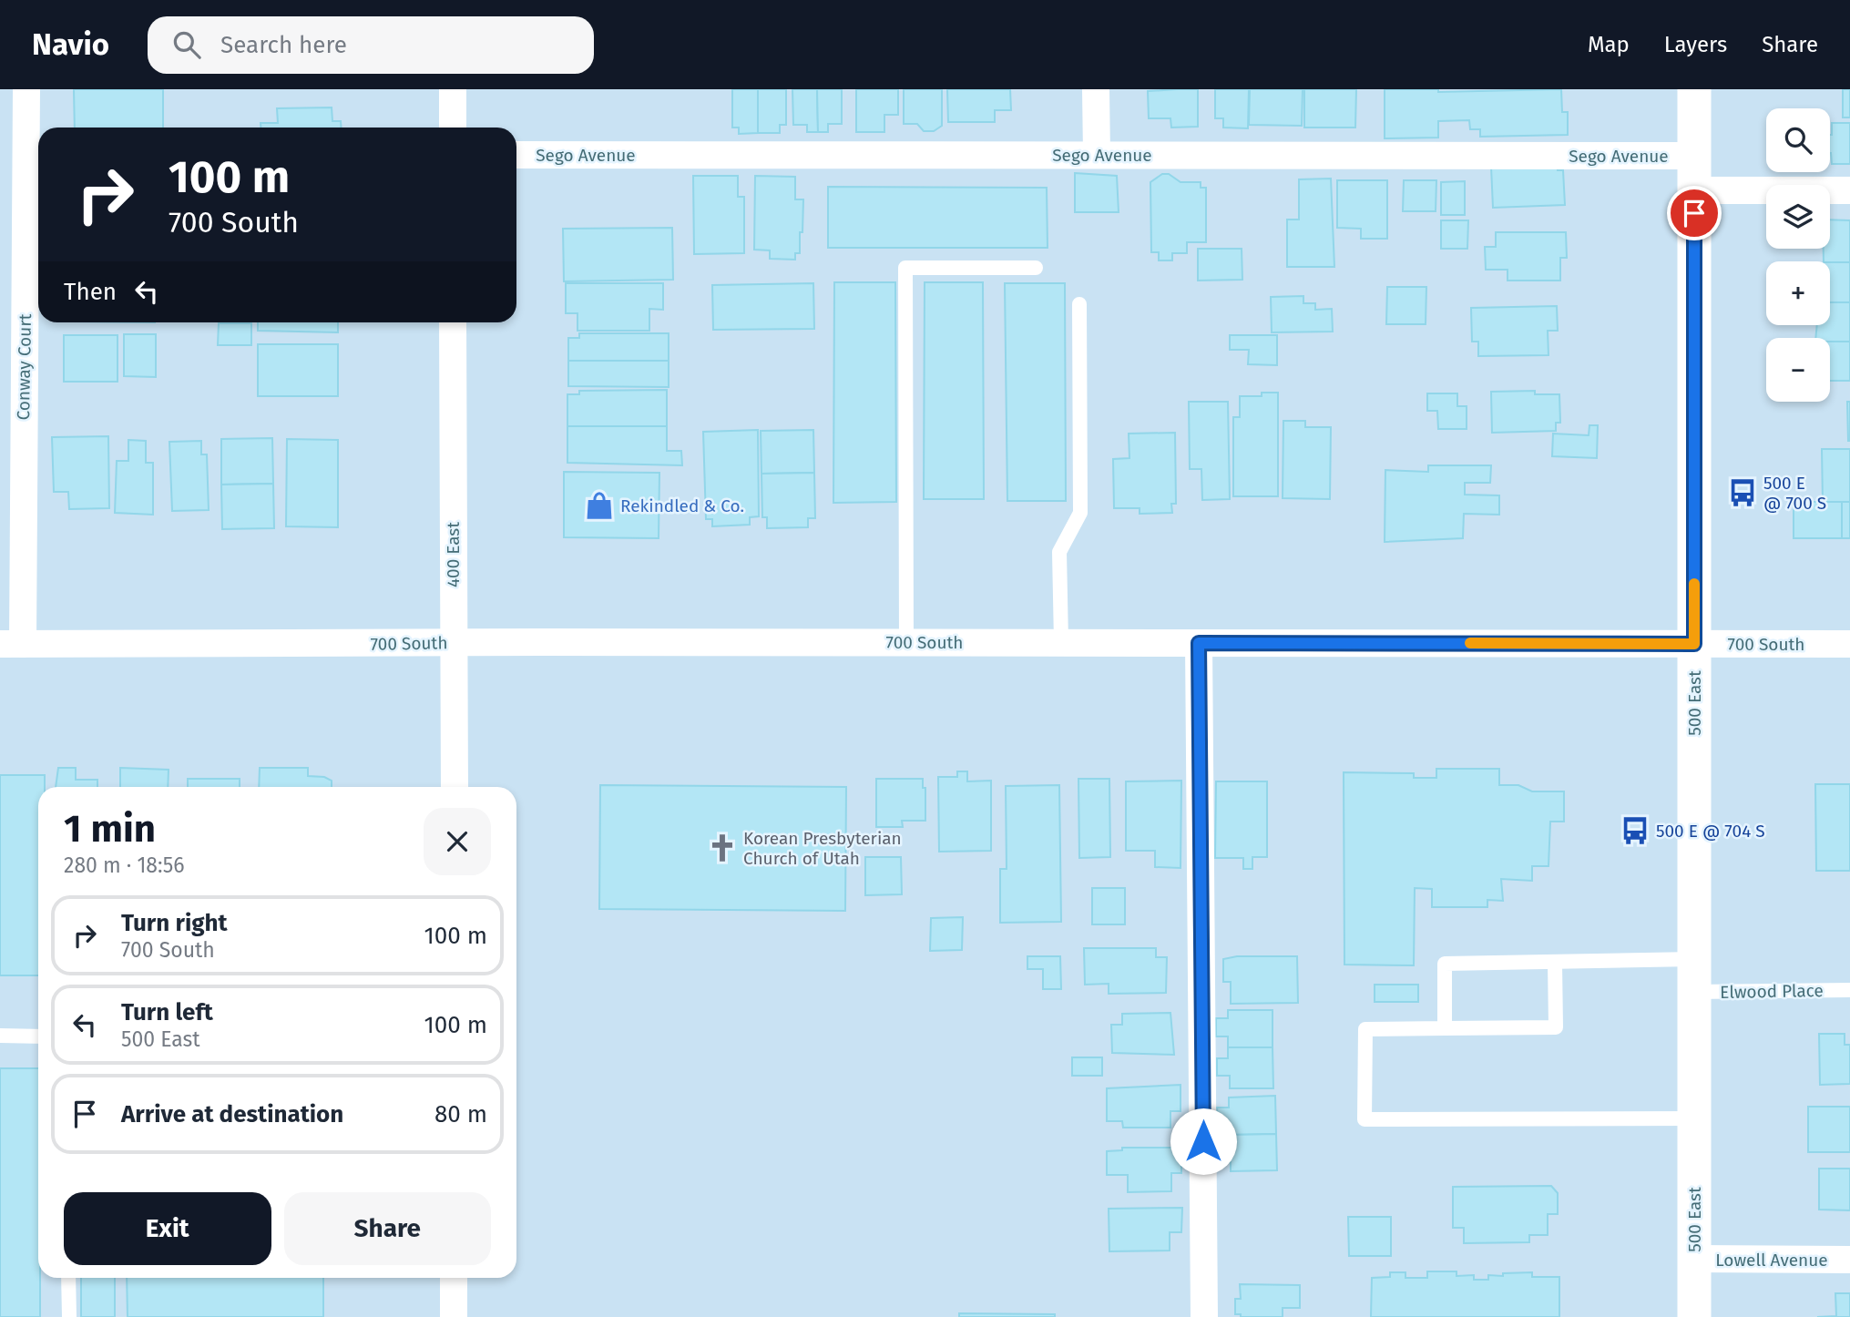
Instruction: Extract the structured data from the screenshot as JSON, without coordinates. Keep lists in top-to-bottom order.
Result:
{
  "streets": {
    "street": [
      "Sego Avenue",
      "Conway Court",
      "400 East",
      "700 South",
      "500 East",
      "Lowell Avenue"
    ],
    "lane": ["Elwood Place"]
  },
  "crossings": [
    ["Sego Avenue", "500 East"],
    ["Conway Court", "700 South"],
    ["400 East", "700 South"],
    ["700 South", "500 East"],
    ["500 East", "Elwood Place"],
    ["500 East", "Lowell Avenue"]
  ],
  "places": {
    "bus stop": ["500 E @ 700 S", "500 E @ 704 S"],
    "shop": ["Rekindled & Co."],
    "church": ["Korean Presbyterian Church of Utah"]
  },
  "page": {
    "header": "Navio",
    "search": "Search here",
    "nav": ["Map", "Layers", "Share"],
    "map_buttons": ["+", "−"],
    "turn": ["100 m", "700 South"],
    "then": "Then",
    "heading": ["1 min", "280 m · 18:56"],
    "list": [
      {
        "name": "Turn right",
        "note": "700 South",
        "value": "100 m"
      },
      {
        "name": "Turn left",
        "note": "500 East",
        "value": "100 m"
      },
      {
        "name": "Arrive at destination",
        "value": "80 m"
      }
    ],
    "buttons": ["Exit", "Share"]
  }
}
